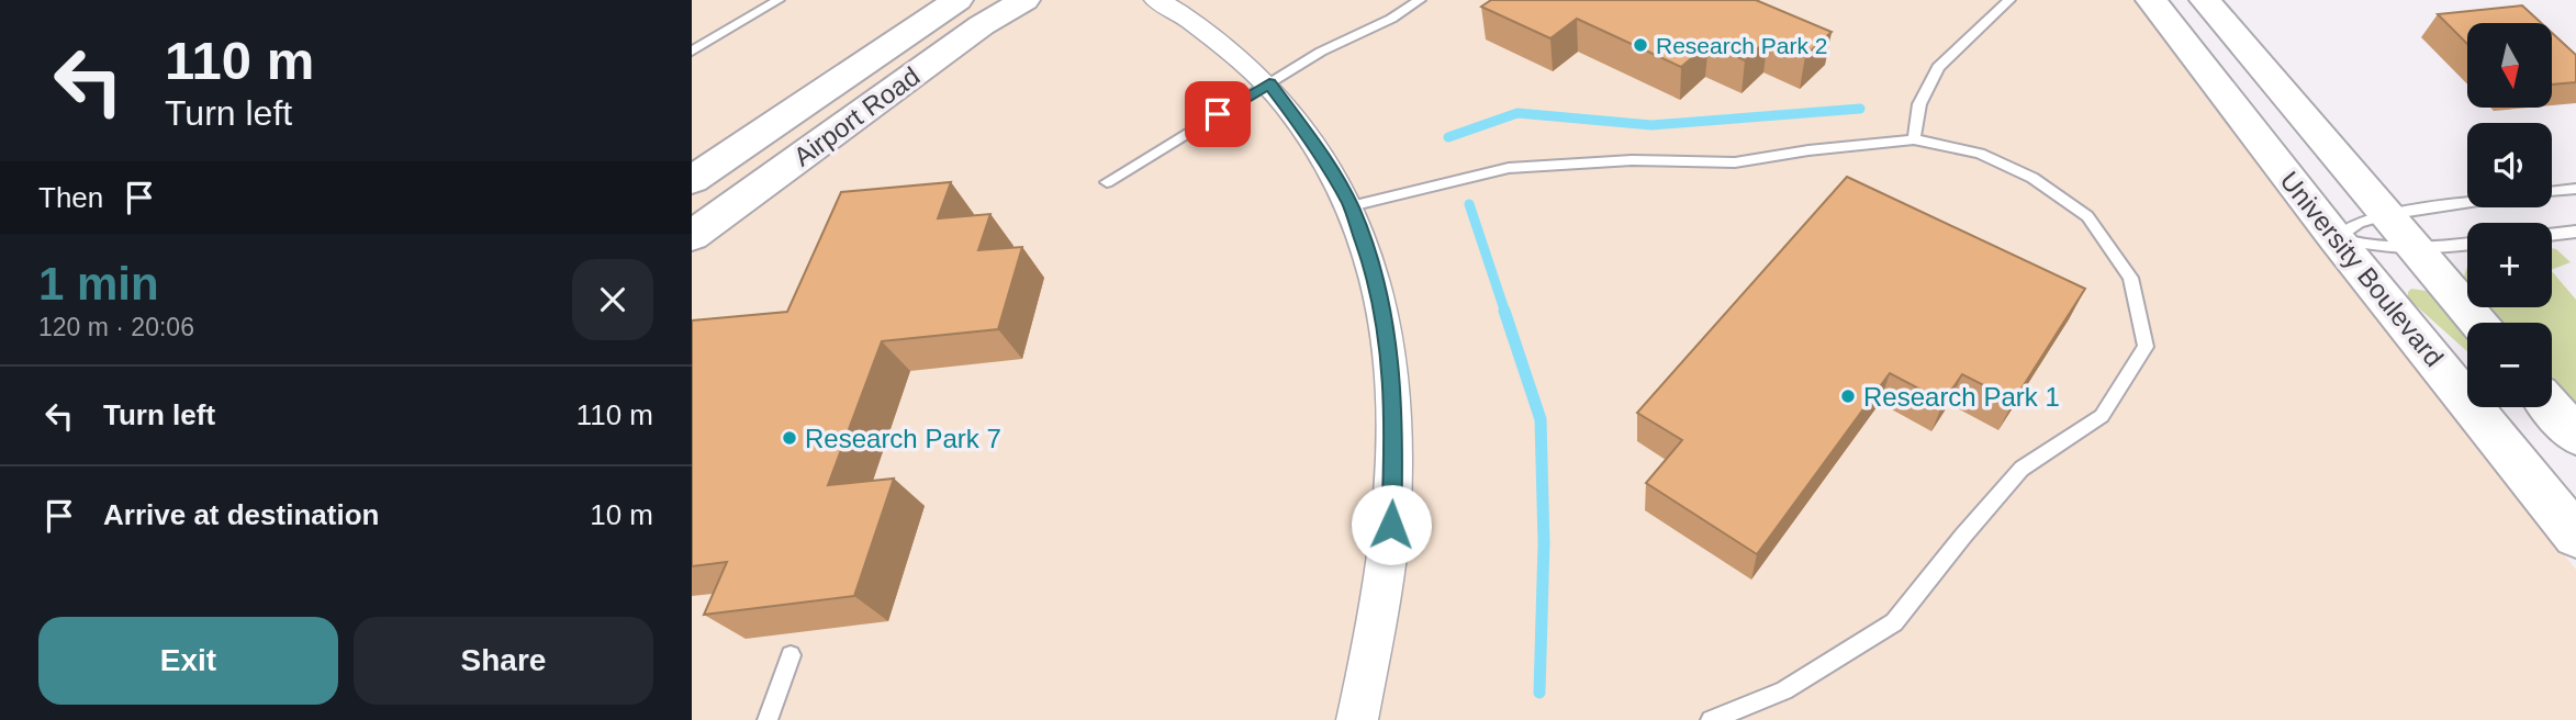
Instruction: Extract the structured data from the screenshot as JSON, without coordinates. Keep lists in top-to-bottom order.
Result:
{
  "streets": {
    "main road": ["Airport Road", "University Boulevard"]
  },
  "places": ["Research Park 2", "Research Park 1", "Research Park 7"],
  "north": "bottom",
  "page": {
    "turn": ["110 m", "Turn left"],
    "map_buttons": ["+", "−"],
    "then": "Then",
    "heading": ["1 min", "120 m · 20:06"],
    "list": [
      {
        "name": "Turn left",
        "value": "110 m"
      },
      {
        "name": "Arrive at destination",
        "value": "10 m"
      }
    ],
    "buttons": ["Exit", "Share"]
  }
}
